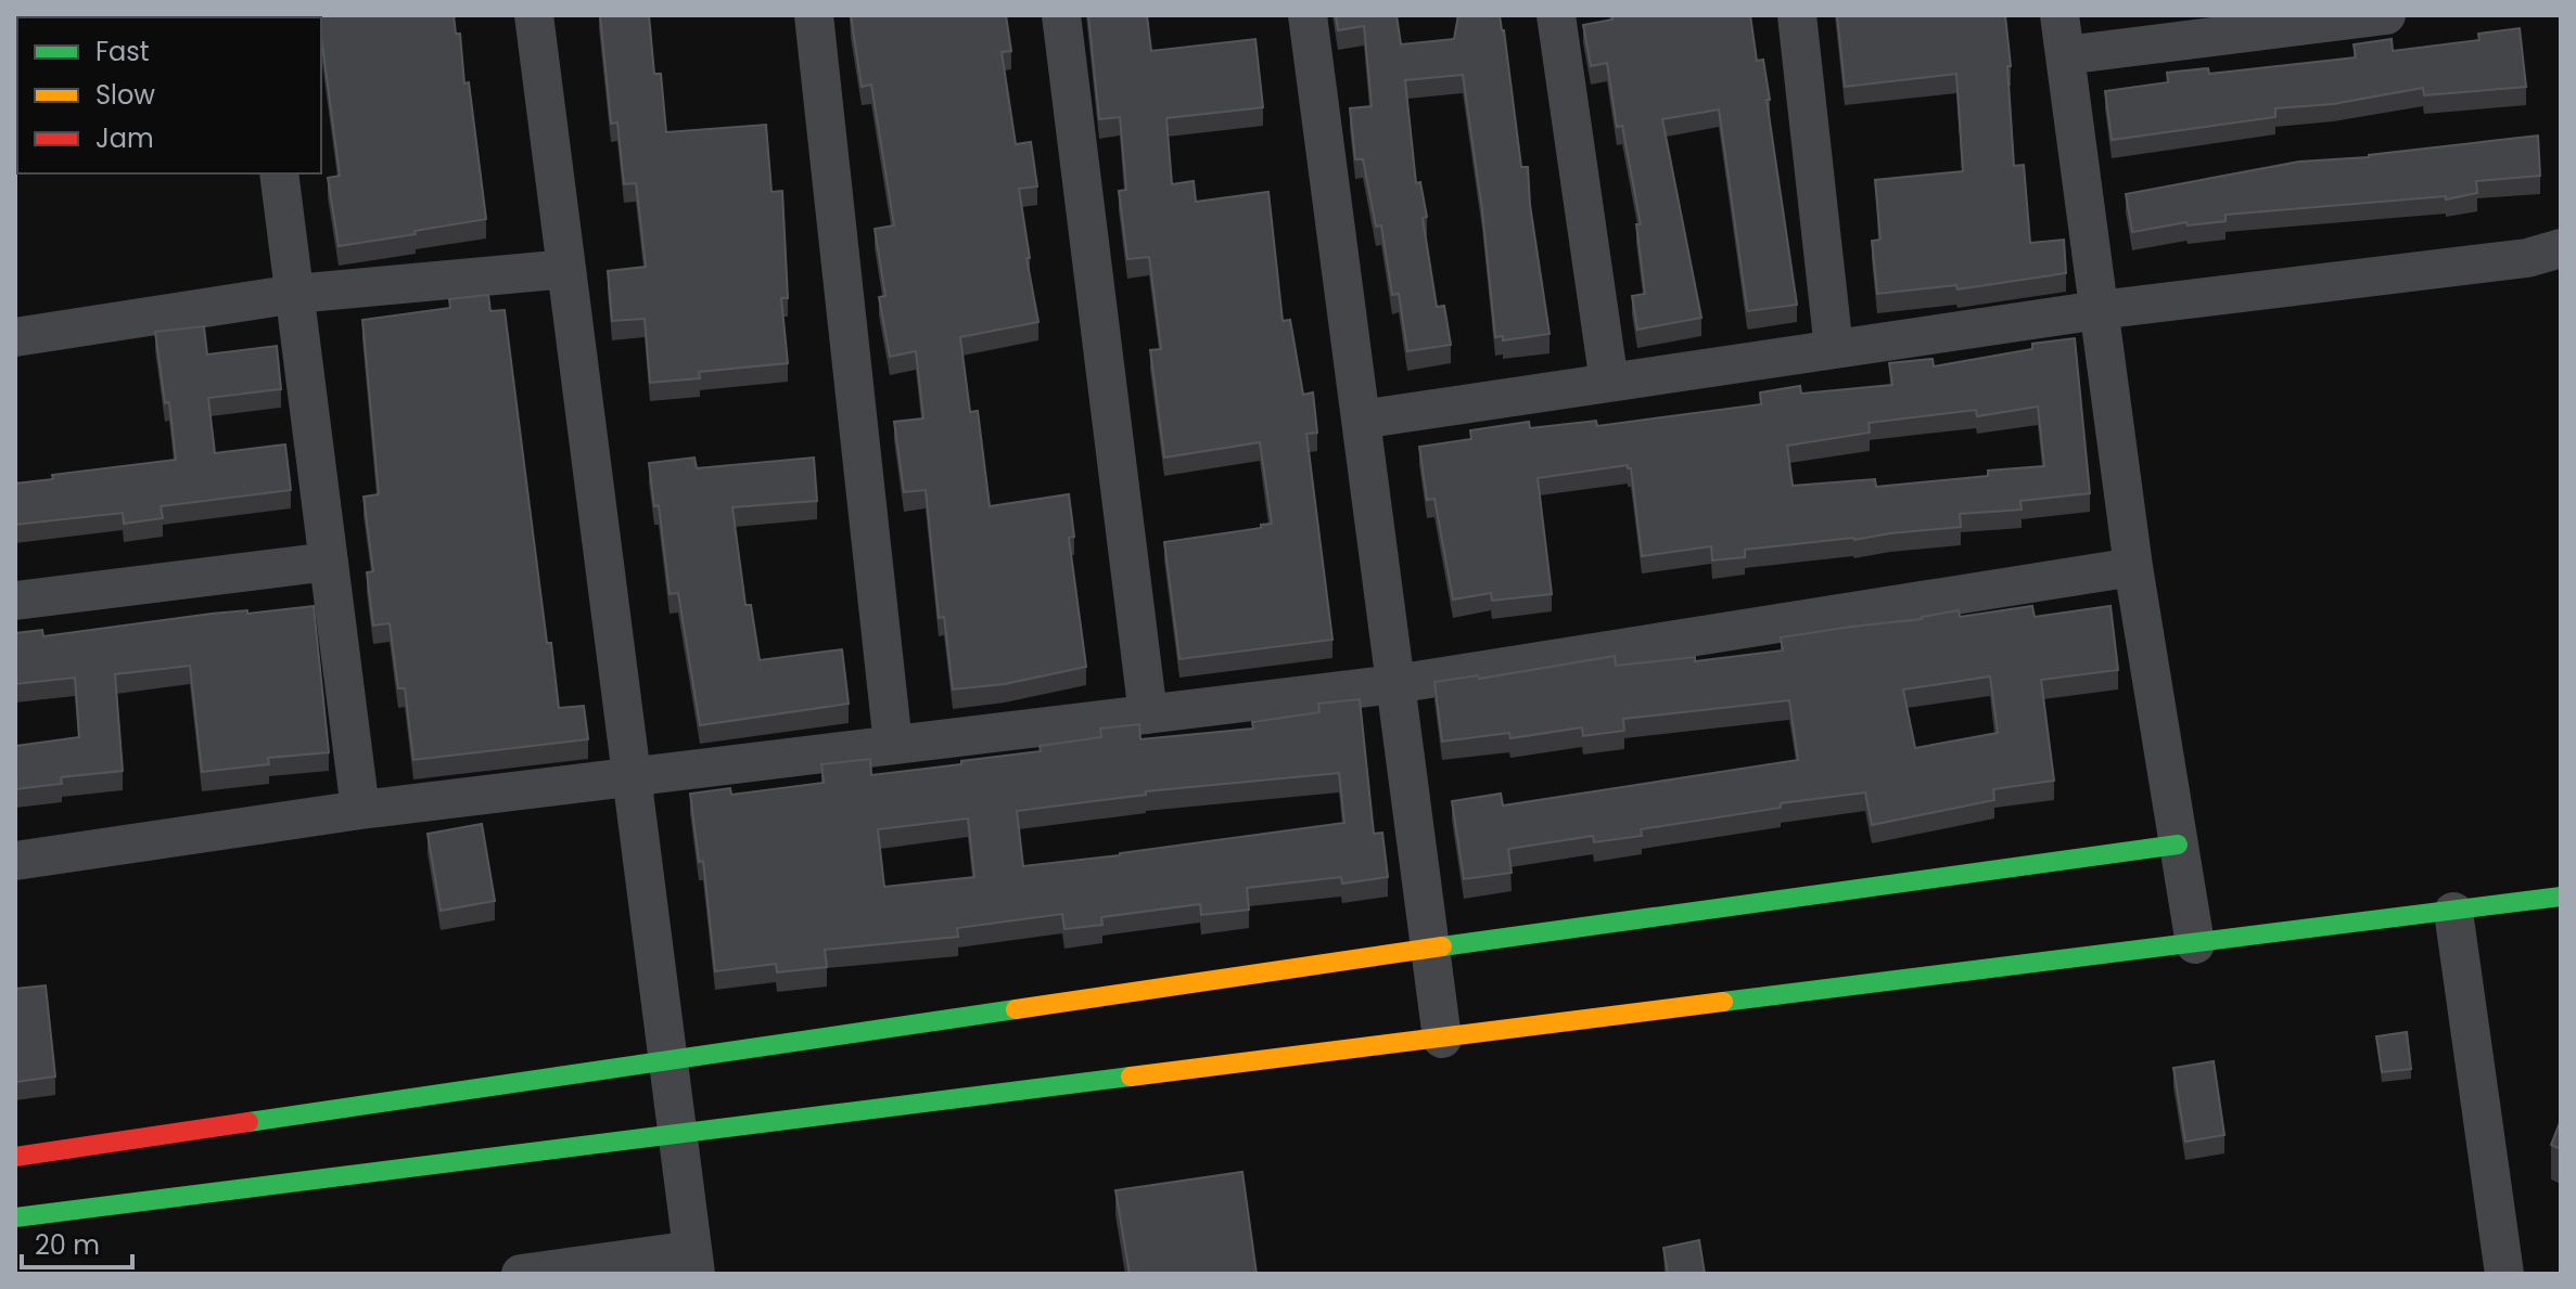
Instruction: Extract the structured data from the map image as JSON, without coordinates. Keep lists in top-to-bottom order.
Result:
{
  "legend": ["Fast", "Slow", "Jam"],
  "scale_bar": "20 m"
}
